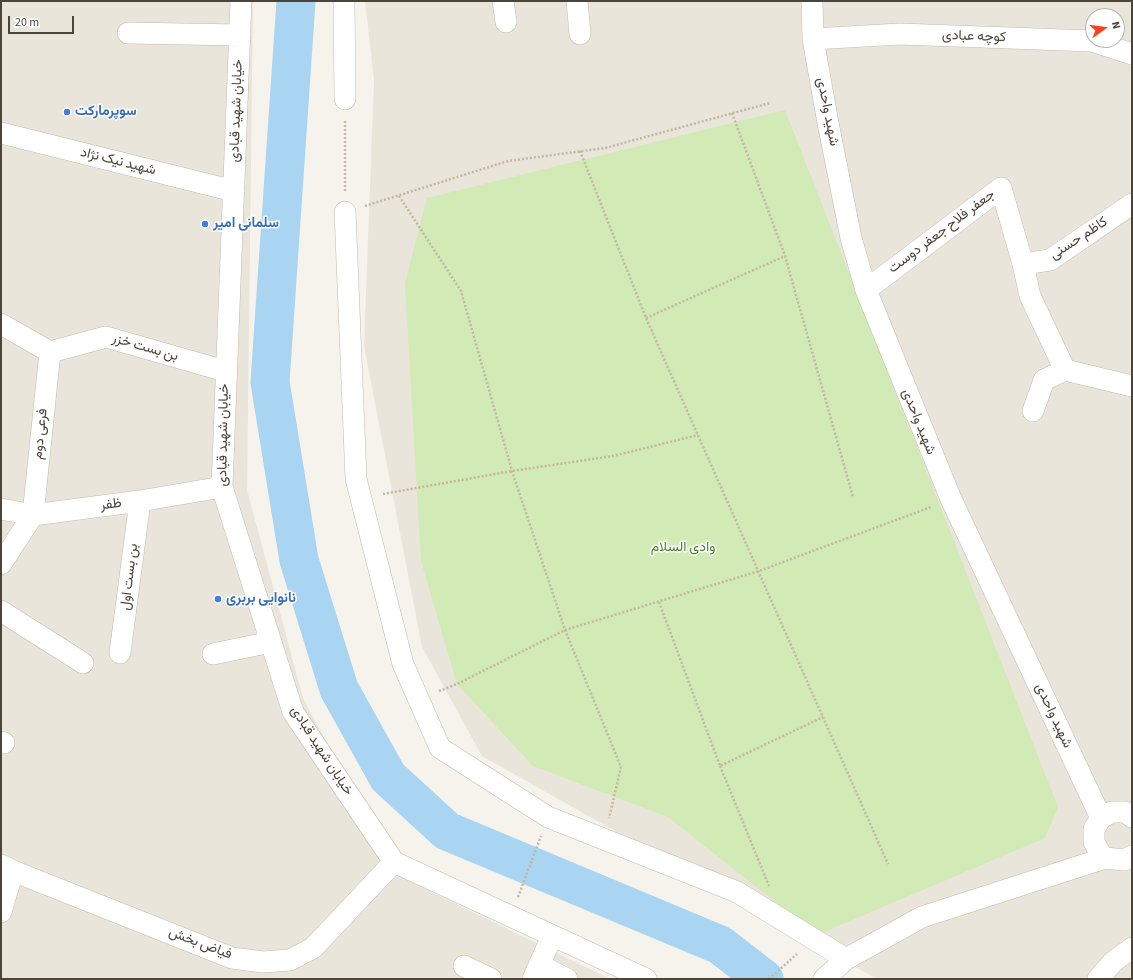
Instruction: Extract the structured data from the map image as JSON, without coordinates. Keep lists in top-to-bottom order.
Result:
{
  "streets": {
    "street": [
      "کوچه عبادی",
      "خیابان شهید قبادی",
      "شهید واحدی",
      "شهید نیک نژاد",
      "جعفر فلاح جعفر دوست",
      "کاظم حسنی",
      "بن بست خزر",
      "فرعی دوم",
      "ظفر",
      "بن بست اول",
      "فیاض بخش"
    ]
  },
  "crossings": [
    ["کوچه عبادی", "شهید واحدی"],
    ["خیابان شهید قبادی", "شهید نیک نژاد"],
    ["خیابان شهید قبادی", "بن بست خزر"],
    ["خیابان شهید قبادی", "ظفر"],
    ["خیابان شهید قبادی", "فیاض بخش"],
    ["شهید واحدی", "جعفر فلاح جعفر دوست"],
    ["جعفر فلاح جعفر دوست", "کاظم حسنی"],
    ["بن بست خزر", "فرعی دوم"],
    ["فرعی دوم", "ظفر"],
    ["ظفر", "بن بست اول"]
  ],
  "parks": ["وادی السلام"],
  "places": ["سوپرمارکت", "سلمانی امیر", "نانوایی بربری"],
  "scale_bar": "20 m",
  "north": "right"
}
